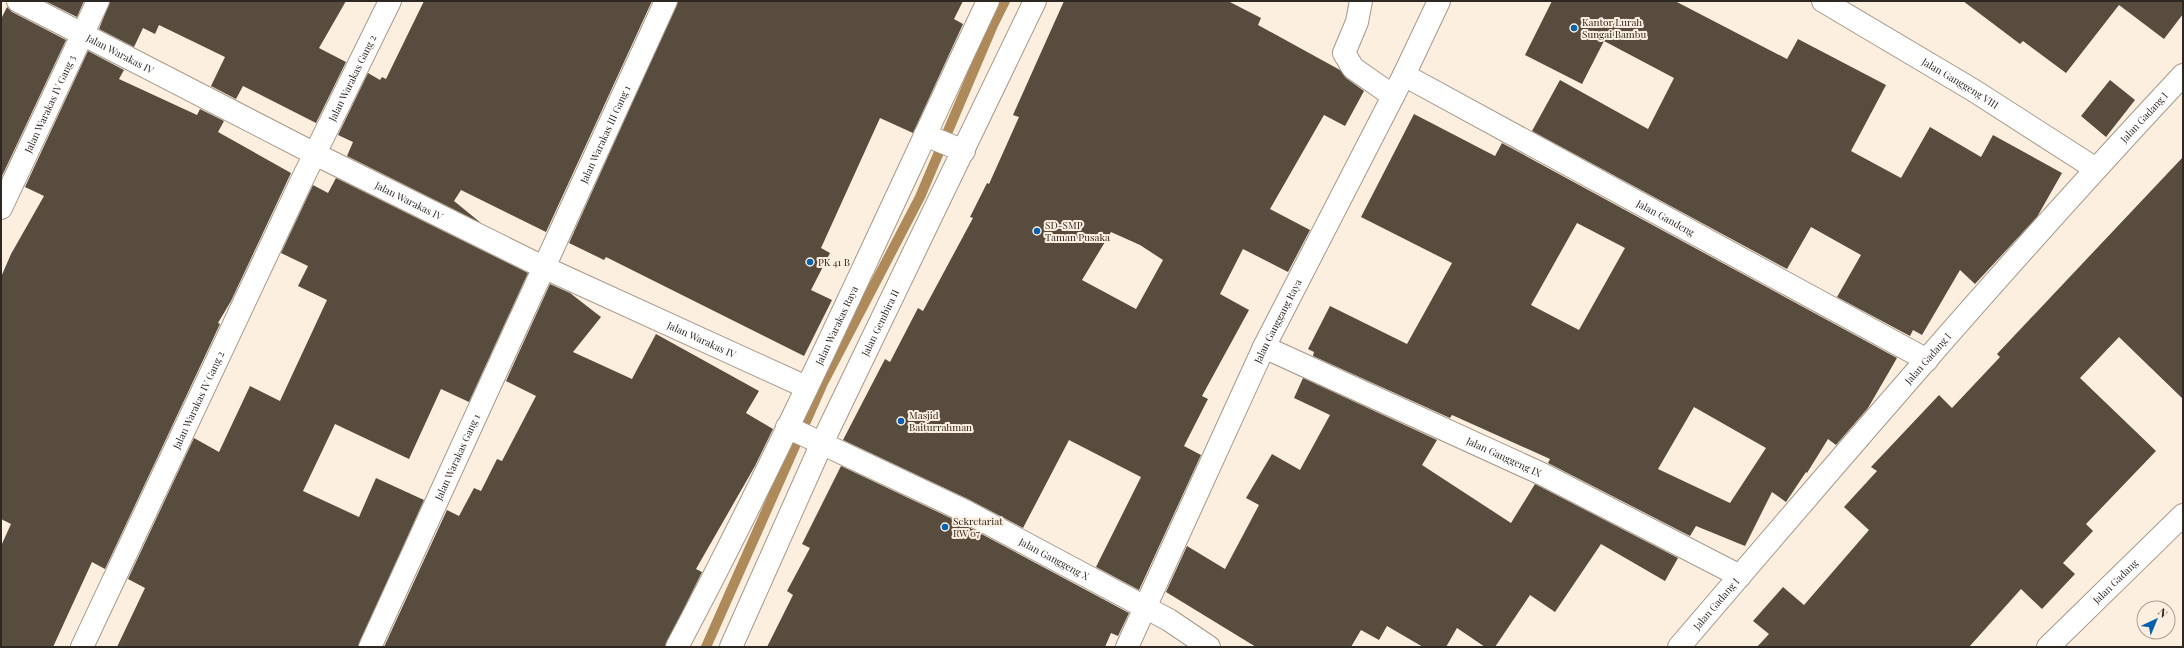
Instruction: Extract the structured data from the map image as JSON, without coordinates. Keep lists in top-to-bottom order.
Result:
{
  "streets": {
    "street": [
      "Jalan Warakas IV",
      "Jalan Warakas Gang 2",
      "Jalan Ganggeng VIII",
      "Jalan Warakas IV Gang 3",
      "Jalan Gadang I",
      "Jalan Warakas III Gang 1",
      "Jalan Gandeng",
      "Jalan Ganggang Raya",
      "Jalan Gembira II",
      "Jalan Warakas Raya",
      "Jalan Warakas IV Gang 2",
      "Jalan Ganggeng IX",
      "Jalan Warakas Gang 1",
      "Jalan Ganggeng X",
      "Jalan Gadang"
    ]
  },
  "crossings": [
    ["Jalan Warakas IV", "Jalan Warakas Gang 2"],
    ["Jalan Warakas IV", "Jalan Warakas IV Gang 3"],
    ["Jalan Warakas IV", "Jalan Warakas III Gang 1"],
    ["Jalan Warakas IV", "Jalan Warakas Raya"],
    ["Jalan Warakas IV", "Jalan Warakas IV Gang 2"],
    ["Jalan Warakas IV", "Jalan Warakas Gang 1"],
    ["Jalan Warakas Gang 2", "Jalan Warakas IV Gang 2"],
    ["Jalan Ganggeng VIII", "Jalan Gadang I"],
    ["Jalan Gadang I", "Jalan Gandeng"],
    ["Jalan Gadang I", "Jalan Ganggeng IX"],
    ["Jalan Warakas III Gang 1", "Jalan Warakas Gang 1"],
    ["Jalan Gandeng", "Jalan Ganggang Raya"],
    ["Jalan Ganggang Raya", "Jalan Ganggeng IX"],
    ["Jalan Ganggang Raya", "Jalan Ganggeng X"],
    ["Jalan Gembira II", "Jalan Warakas Raya"],
    ["Jalan Gembira II", "Jalan Ganggeng X"],
    ["Jalan Warakas Raya", "Jalan Ganggeng X"]
  ],
  "places": [
    "Kantor Lurah Sungai Bambu",
    "SD-SMP Taman Pusaka",
    "PK 41 B",
    "Masjid Baiturrahman",
    "Sekretariat RW 07"
  ],
  "north": "top right"
}
